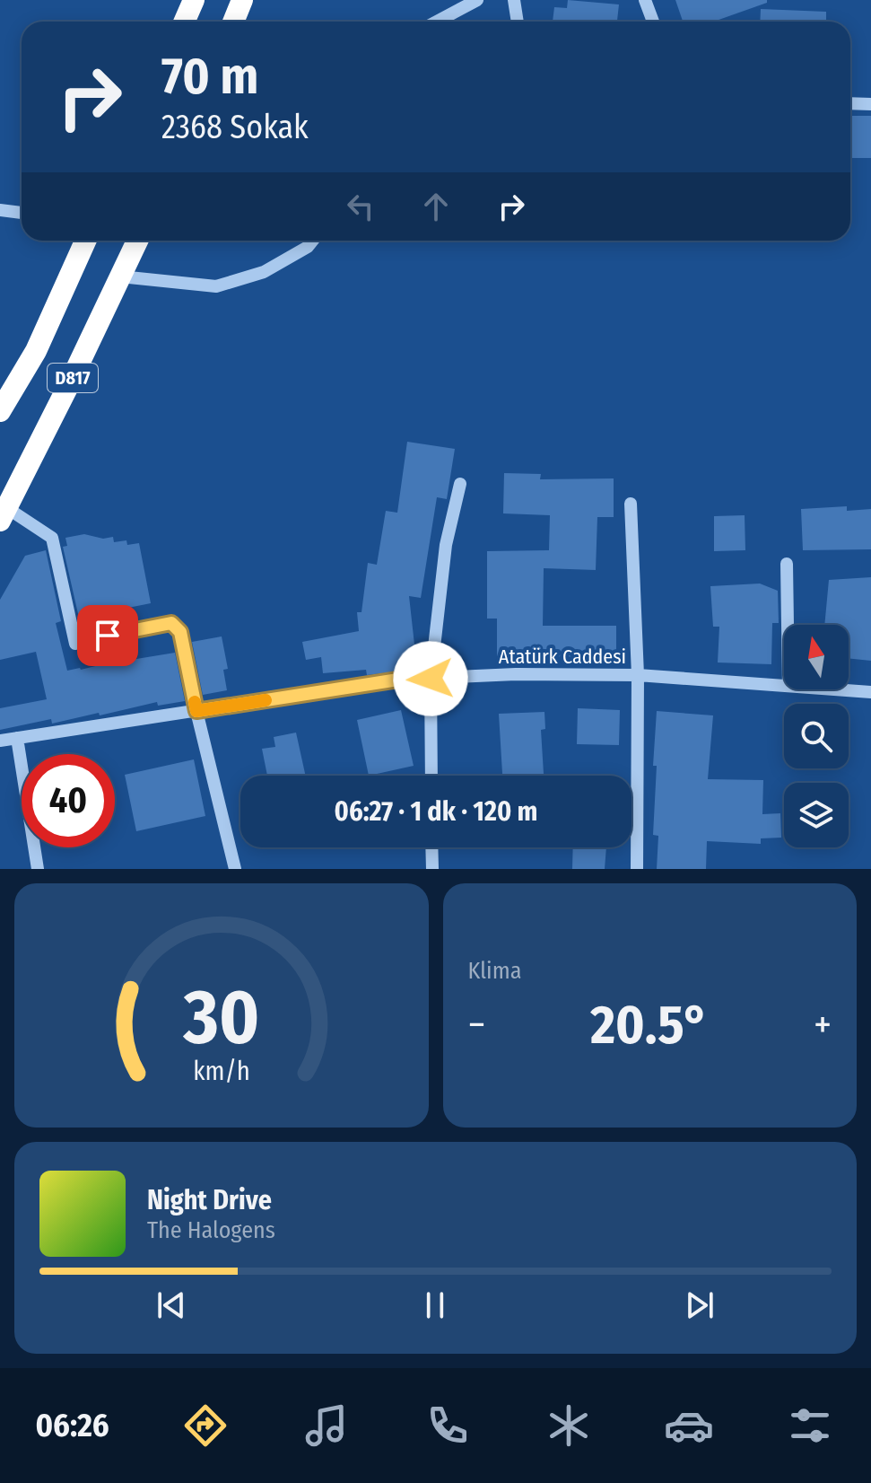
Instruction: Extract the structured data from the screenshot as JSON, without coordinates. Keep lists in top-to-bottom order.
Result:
{
  "streets": {
    "highway": ["D817"],
    "street": ["Atatürk Caddesi"]
  },
  "north": "top",
  "page": {
    "turn": ["70 m", "2368 Sokak"],
    "limit": "40",
    "trip": "06:27 · 1 dk · 120 m",
    "tile": "Klima",
    "heat": ["−", "20.5°", "+"],
    "song": ["Night Drive", "The Halogens"],
    "tabs": "06:26",
    "gauge": ["30", "km/h"]
  }
}
